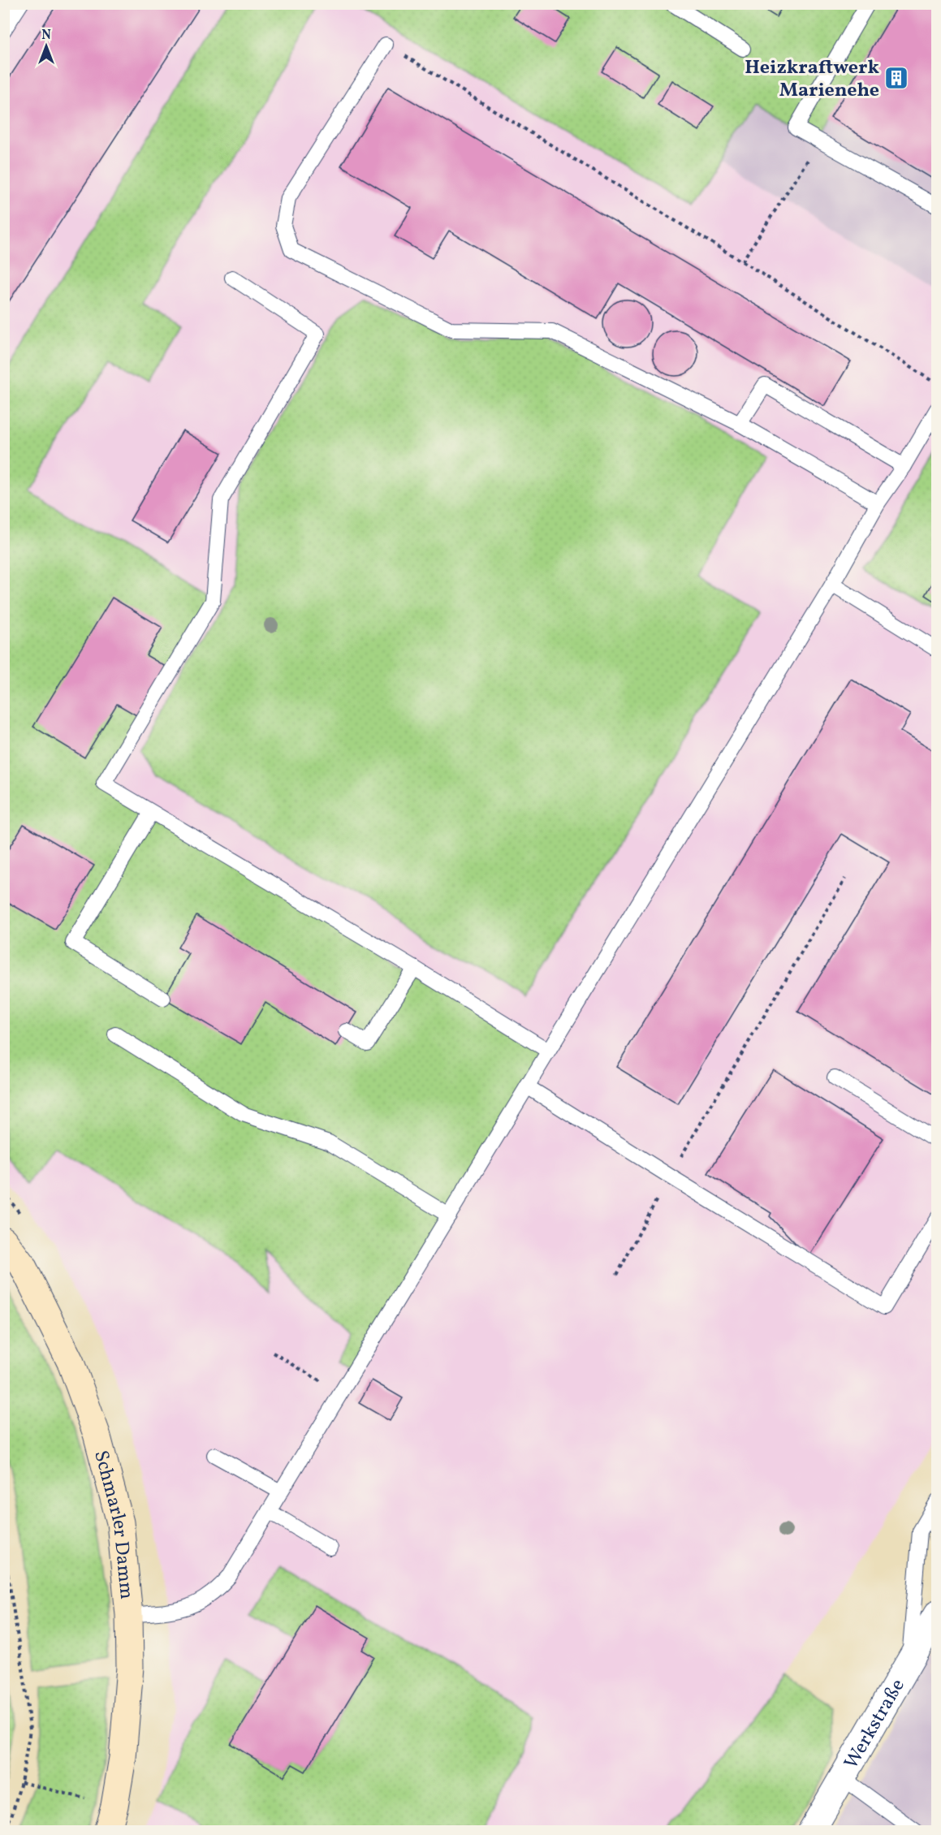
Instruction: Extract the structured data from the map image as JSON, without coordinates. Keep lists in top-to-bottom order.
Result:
{
  "streets": {
    "street": ["Schmarler Damm", "Werkstraße"]
  },
  "places": {
    "building": ["Heizkraftwerk Marienehe"]
  },
  "north": "top"
}
